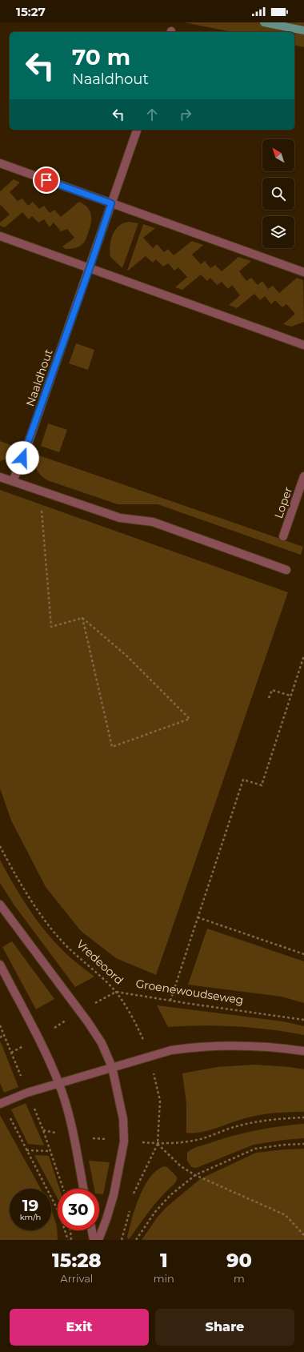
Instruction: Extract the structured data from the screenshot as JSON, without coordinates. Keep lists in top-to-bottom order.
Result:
{
  "streets": {
    "street": ["Naaldhout", "Loper"],
    "path": ["Vredeoord", "Groenewoudseweg"]
  },
  "crossings": [
    ["Vredeoord", "Groenewoudseweg"]
  ],
  "north": "top left",
  "page": {
    "status": "15:27",
    "turn": ["70 m", "Naaldhout"],
    "speed": "19 km/h",
    "limit": "30",
    "eta": [
      "15:28",
      "Arrival",
      "1",
      "min",
      "90",
      "m"
    ],
    "buttons": ["Exit", "Share"]
  }
}
